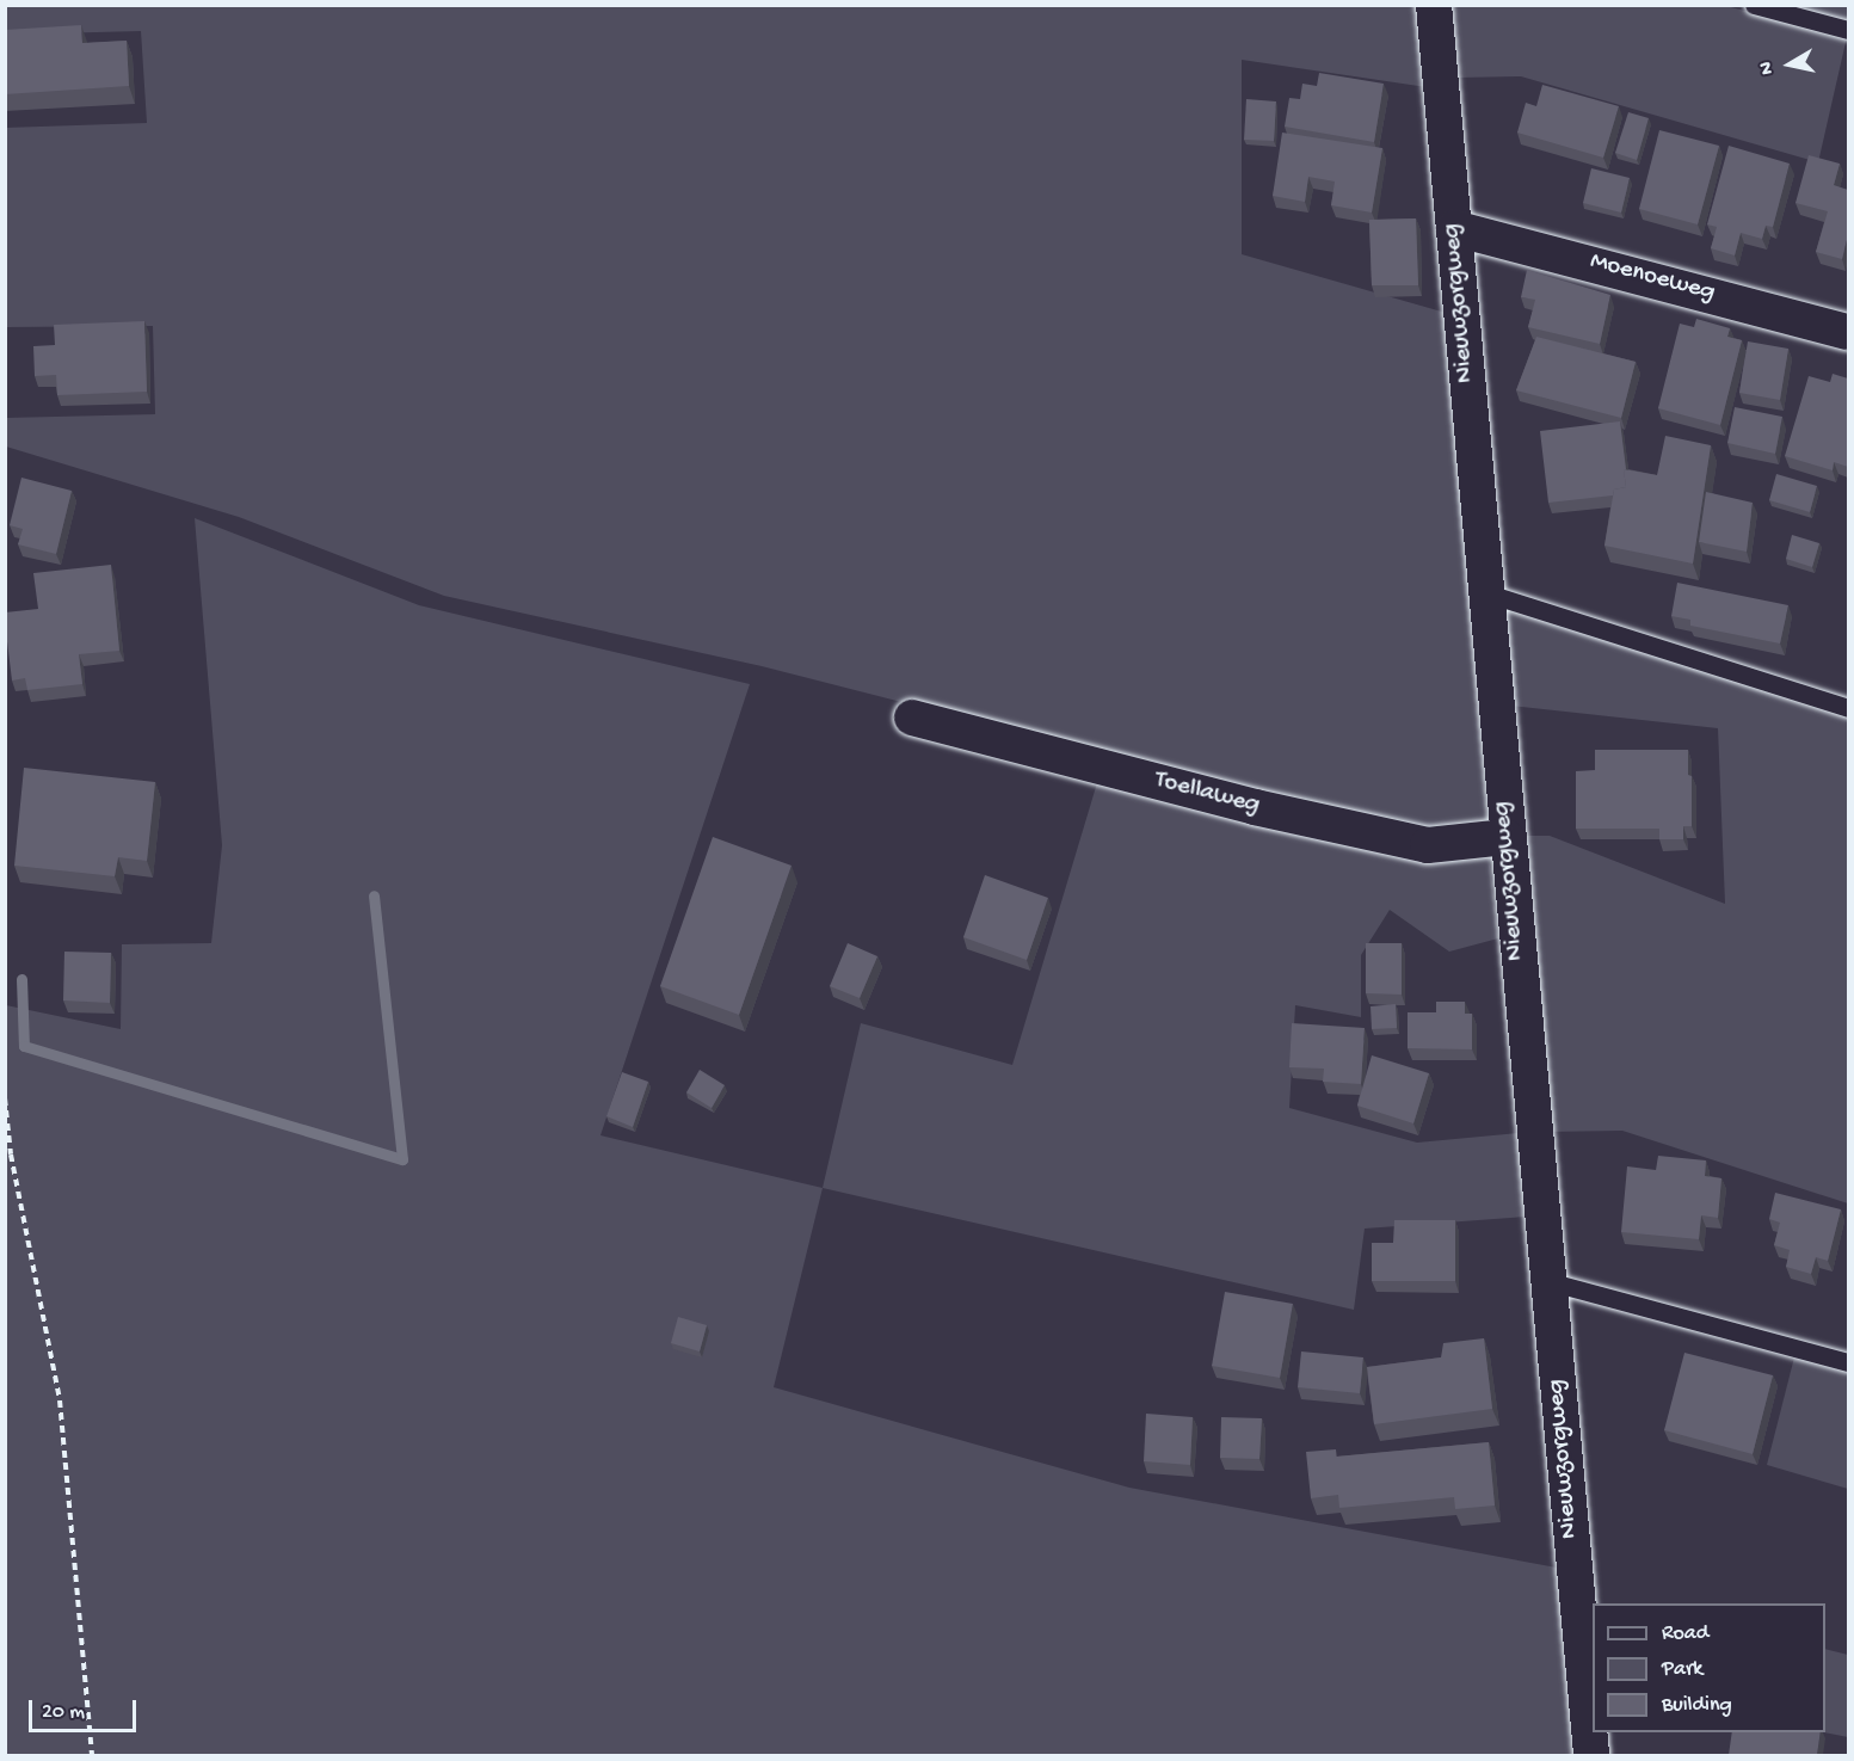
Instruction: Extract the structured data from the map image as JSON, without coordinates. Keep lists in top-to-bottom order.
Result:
{
  "streets": {
    "street": ["Moenoeweg", "Nieuwzorgweg", "Toellaweg"]
  },
  "crossings": [
    ["Moenoeweg", "Nieuwzorgweg"],
    ["Nieuwzorgweg", "Toellaweg"]
  ],
  "legend": ["Road", "Park", "Building"],
  "scale_bar": "20 m",
  "north": "left"
}
